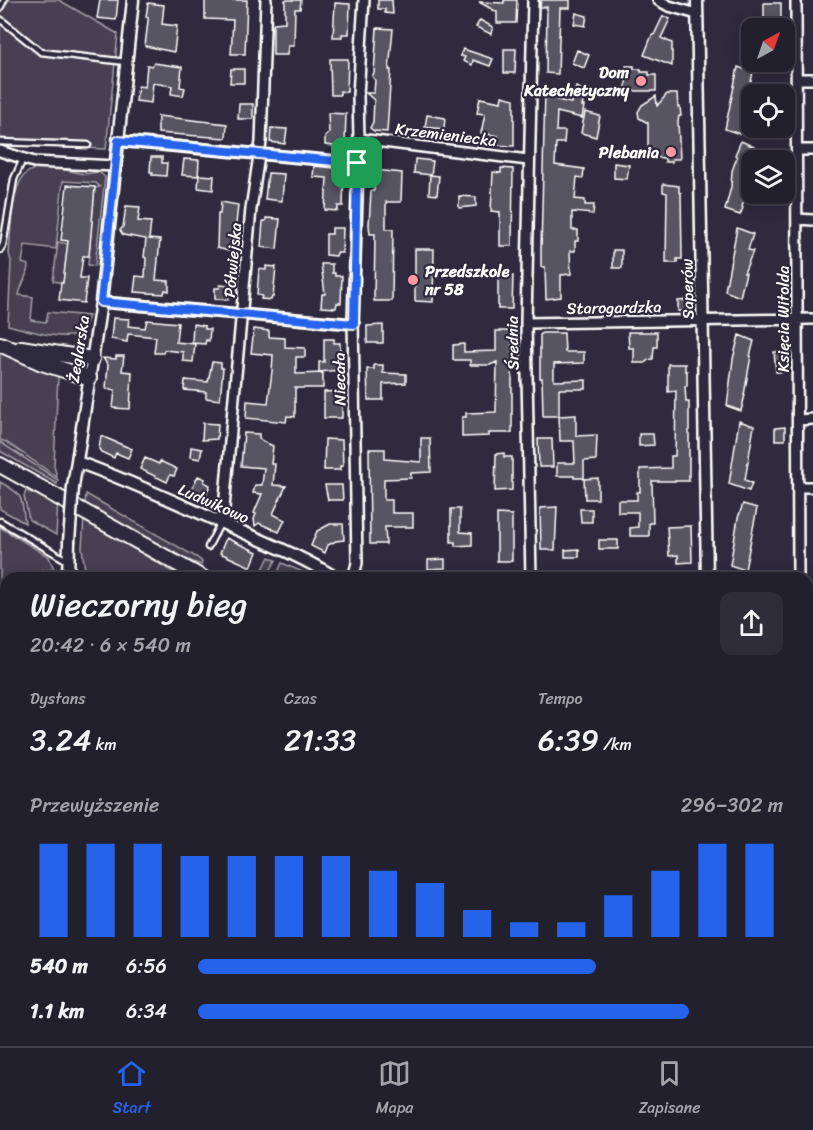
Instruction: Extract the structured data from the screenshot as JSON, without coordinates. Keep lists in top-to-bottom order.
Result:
{
  "streets": {
    "street": [
      "Krzemieniecka",
      "Półwiejska",
      "Saperów",
      "Starogardzka",
      "Księcia Witolda",
      "Średnia",
      "Żeglarska",
      "Niecała",
      "Ludwikowo"
    ]
  },
  "crossings": [
    ["Krzemieniecka", "Średnia"],
    ["Krzemieniecka", "Niecała"],
    ["Półwiejska", "Ludwikowo"],
    ["Saperów", "Starogardzka"],
    ["Starogardzka", "Księcia Witolda"],
    ["Starogardzka", "Średnia"],
    ["Żeglarska", "Ludwikowo"]
  ],
  "places": ["Dom Katechetyczny", "Plebania", "Przedszkole nr 58"],
  "north": "top right",
  "page": {
    "heading": ["Wieczorny bieg", "20:42 · 6 × 540 m"],
    "stats": [
      ["Dystans", "3.24 km"],
      ["Czas", "21:33"],
      ["Tempo", "6:39 /km"]
    ],
    "chart": ["Przewyższenie", "296–302 m"],
    "list": [
      {
        "name": "540 m",
        "note": "6:56"
      },
      {
        "name": "1.1 km",
        "note": "6:34"
      }
    ],
    "tabs": ["Start", "Mapa", "Zapisane"]
  }
}
